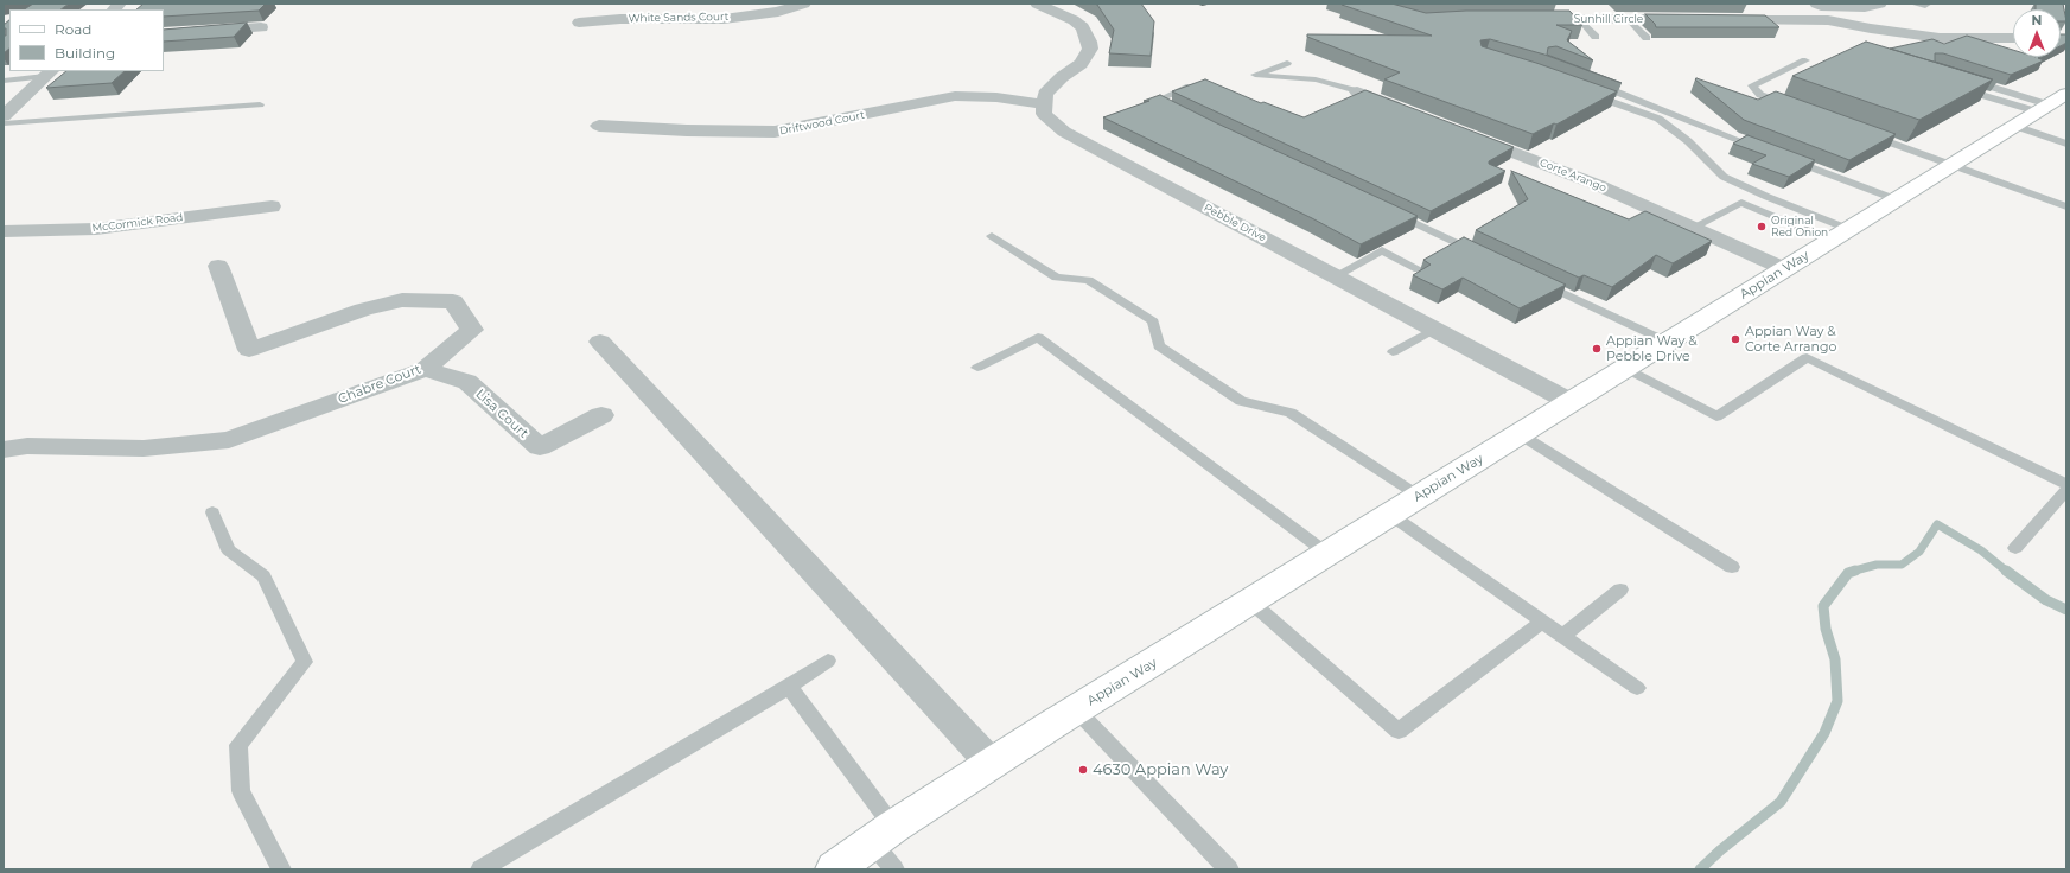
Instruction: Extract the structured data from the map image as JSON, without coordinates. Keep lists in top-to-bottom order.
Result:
{
  "streets": {
    "main road": ["Appian Way"],
    "street": [
      "White Sands Court",
      "Sunhill Circle",
      "Driftwood Court",
      "Corte Arango",
      "McCormick Road",
      "Pebble Drive",
      "Chabre Court",
      "Lisa Court"
    ]
  },
  "crossings": [
    ["Driftwood Court", "Pebble Drive"],
    ["Corte Arango", "Appian Way"],
    ["Pebble Drive", "Appian Way"],
    ["Chabre Court", "Lisa Court"]
  ],
  "places": [
    "Original Red Onion",
    "Appian Way & Corte Arrango",
    "Appian Way & Pebble Drive",
    "4630 Appian Way"
  ],
  "legend": ["Road", "Building"],
  "north": "top"
}
